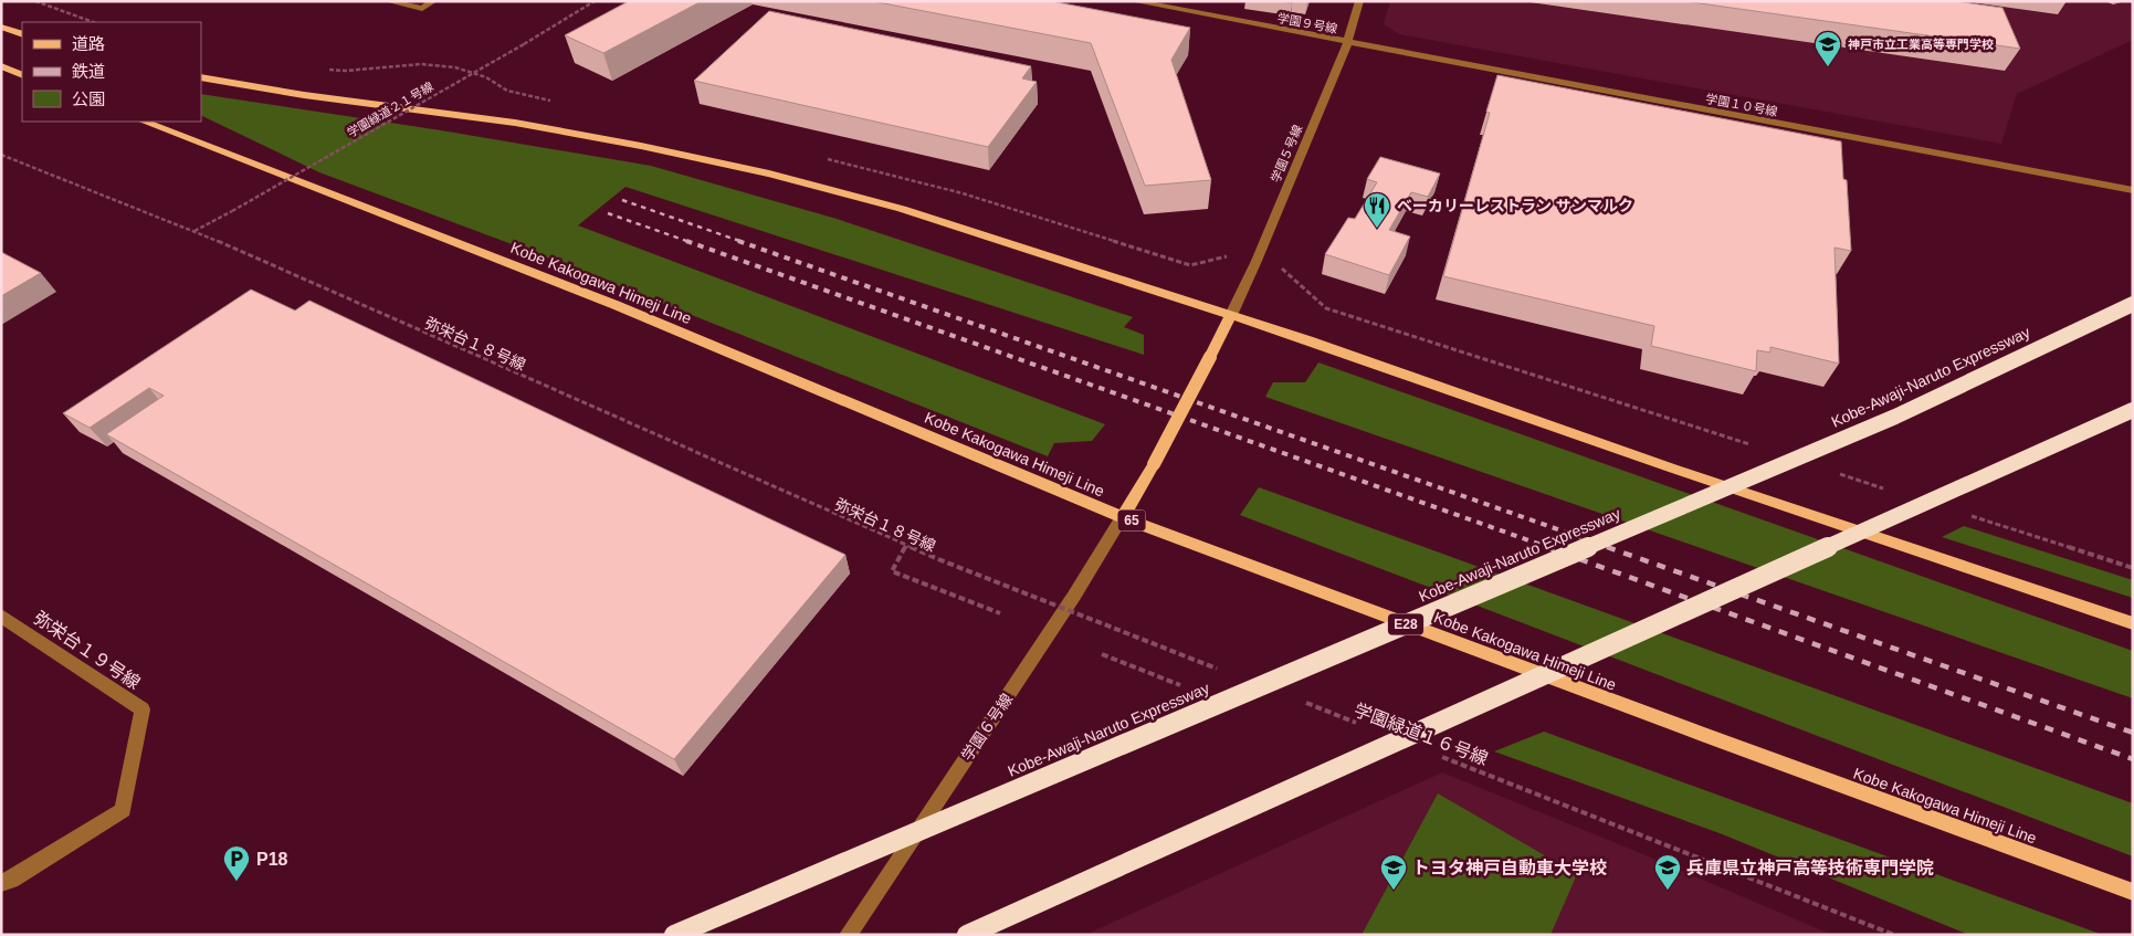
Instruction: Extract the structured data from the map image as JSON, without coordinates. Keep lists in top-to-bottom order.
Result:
{
  "streets": {
    "highway": ["Kobe-Awaji-Naruto Expressway", "E28"],
    "main road": ["Kobe Kakogawa Himeji Line", "65"],
    "street": [
      "学園９号線",
      "学園１０号線",
      "学園５号線",
      "弥栄台１９号線",
      "学園６号線"
    ],
    "path": ["学園緑道２１号線", "弥栄台１８号線", "学園緑道１６号線"]
  },
  "crossings": [
    ["学園９号線", "学園１０号線"],
    ["学園９号線", "学園５号線"],
    ["学園１０号線", "学園５号線"],
    ["学園緑道２１号線", "弥栄台１８号線"],
    ["Kobe Kakogawa Himeji Line", "学園６号線"]
  ],
  "places": {
    "school or university": ["神戸市立工業高等専門学校", "トヨタ神戸自動車大学校", "兵庫県立神戸高等技術専門学院"],
    "restaurant": ["ベーカリーレストラン サンマルク"],
    "parking": ["P18"]
  },
  "legend": ["道路", "鉄道", "公園"]
}
